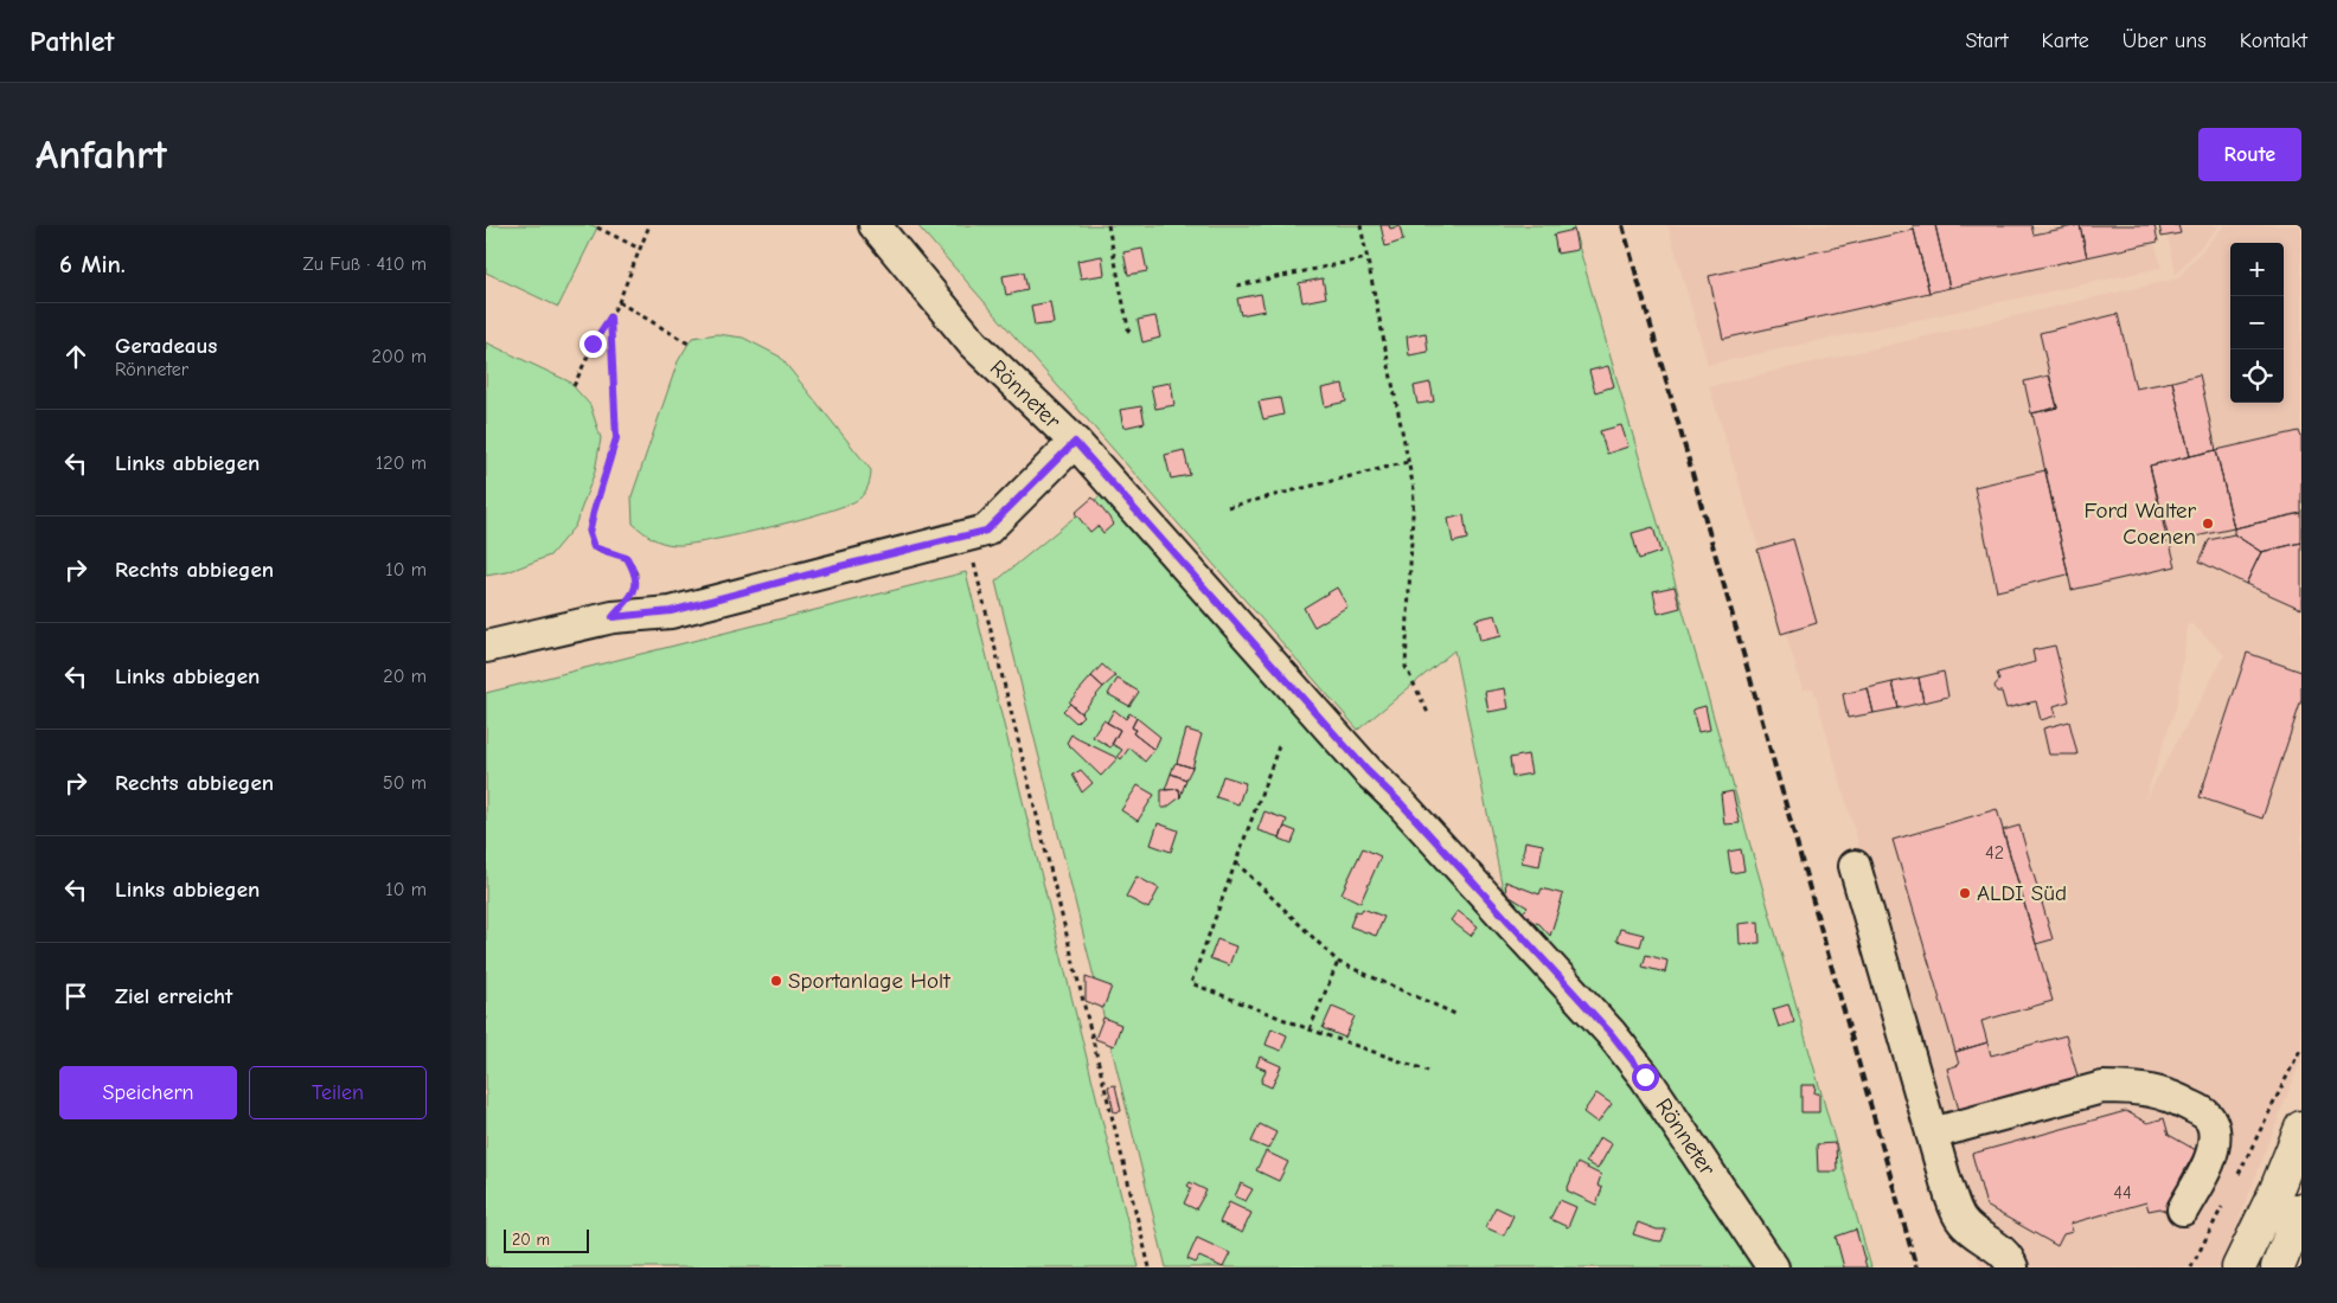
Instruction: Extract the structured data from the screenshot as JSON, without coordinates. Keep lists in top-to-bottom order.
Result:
{
  "streets": {
    "street": ["Rönneter"]
  },
  "places": ["Ford Walter Coenen", "ALDI Süd", "Sportanlage Holt"],
  "house_numbers": ["42", "44"],
  "scale_bar": "20 m",
  "page": {
    "header": "Pathlet",
    "nav": [
      "Start",
      "Karte",
      "Über uns",
      "Kontakt"
    ],
    "buttons": [
      "Route",
      ["Speichern", "Teilen"]
    ],
    "title": "Anfahrt",
    "heading": ["6 Min.", "Zu Fuß · 410 m"],
    "map_buttons": ["+", "−"],
    "list": [
      ["Geradeaus", "Rönneter", "200 m"],
      ["Links abbiegen", "120 m"],
      ["Rechts abbiegen", "10 m"],
      ["Links abbiegen", "20 m"],
      ["Rechts abbiegen", "50 m"],
      ["Links abbiegen", "10 m"],
      "Ziel erreicht"
    ],
    "scale": "20 m"
  }
}
